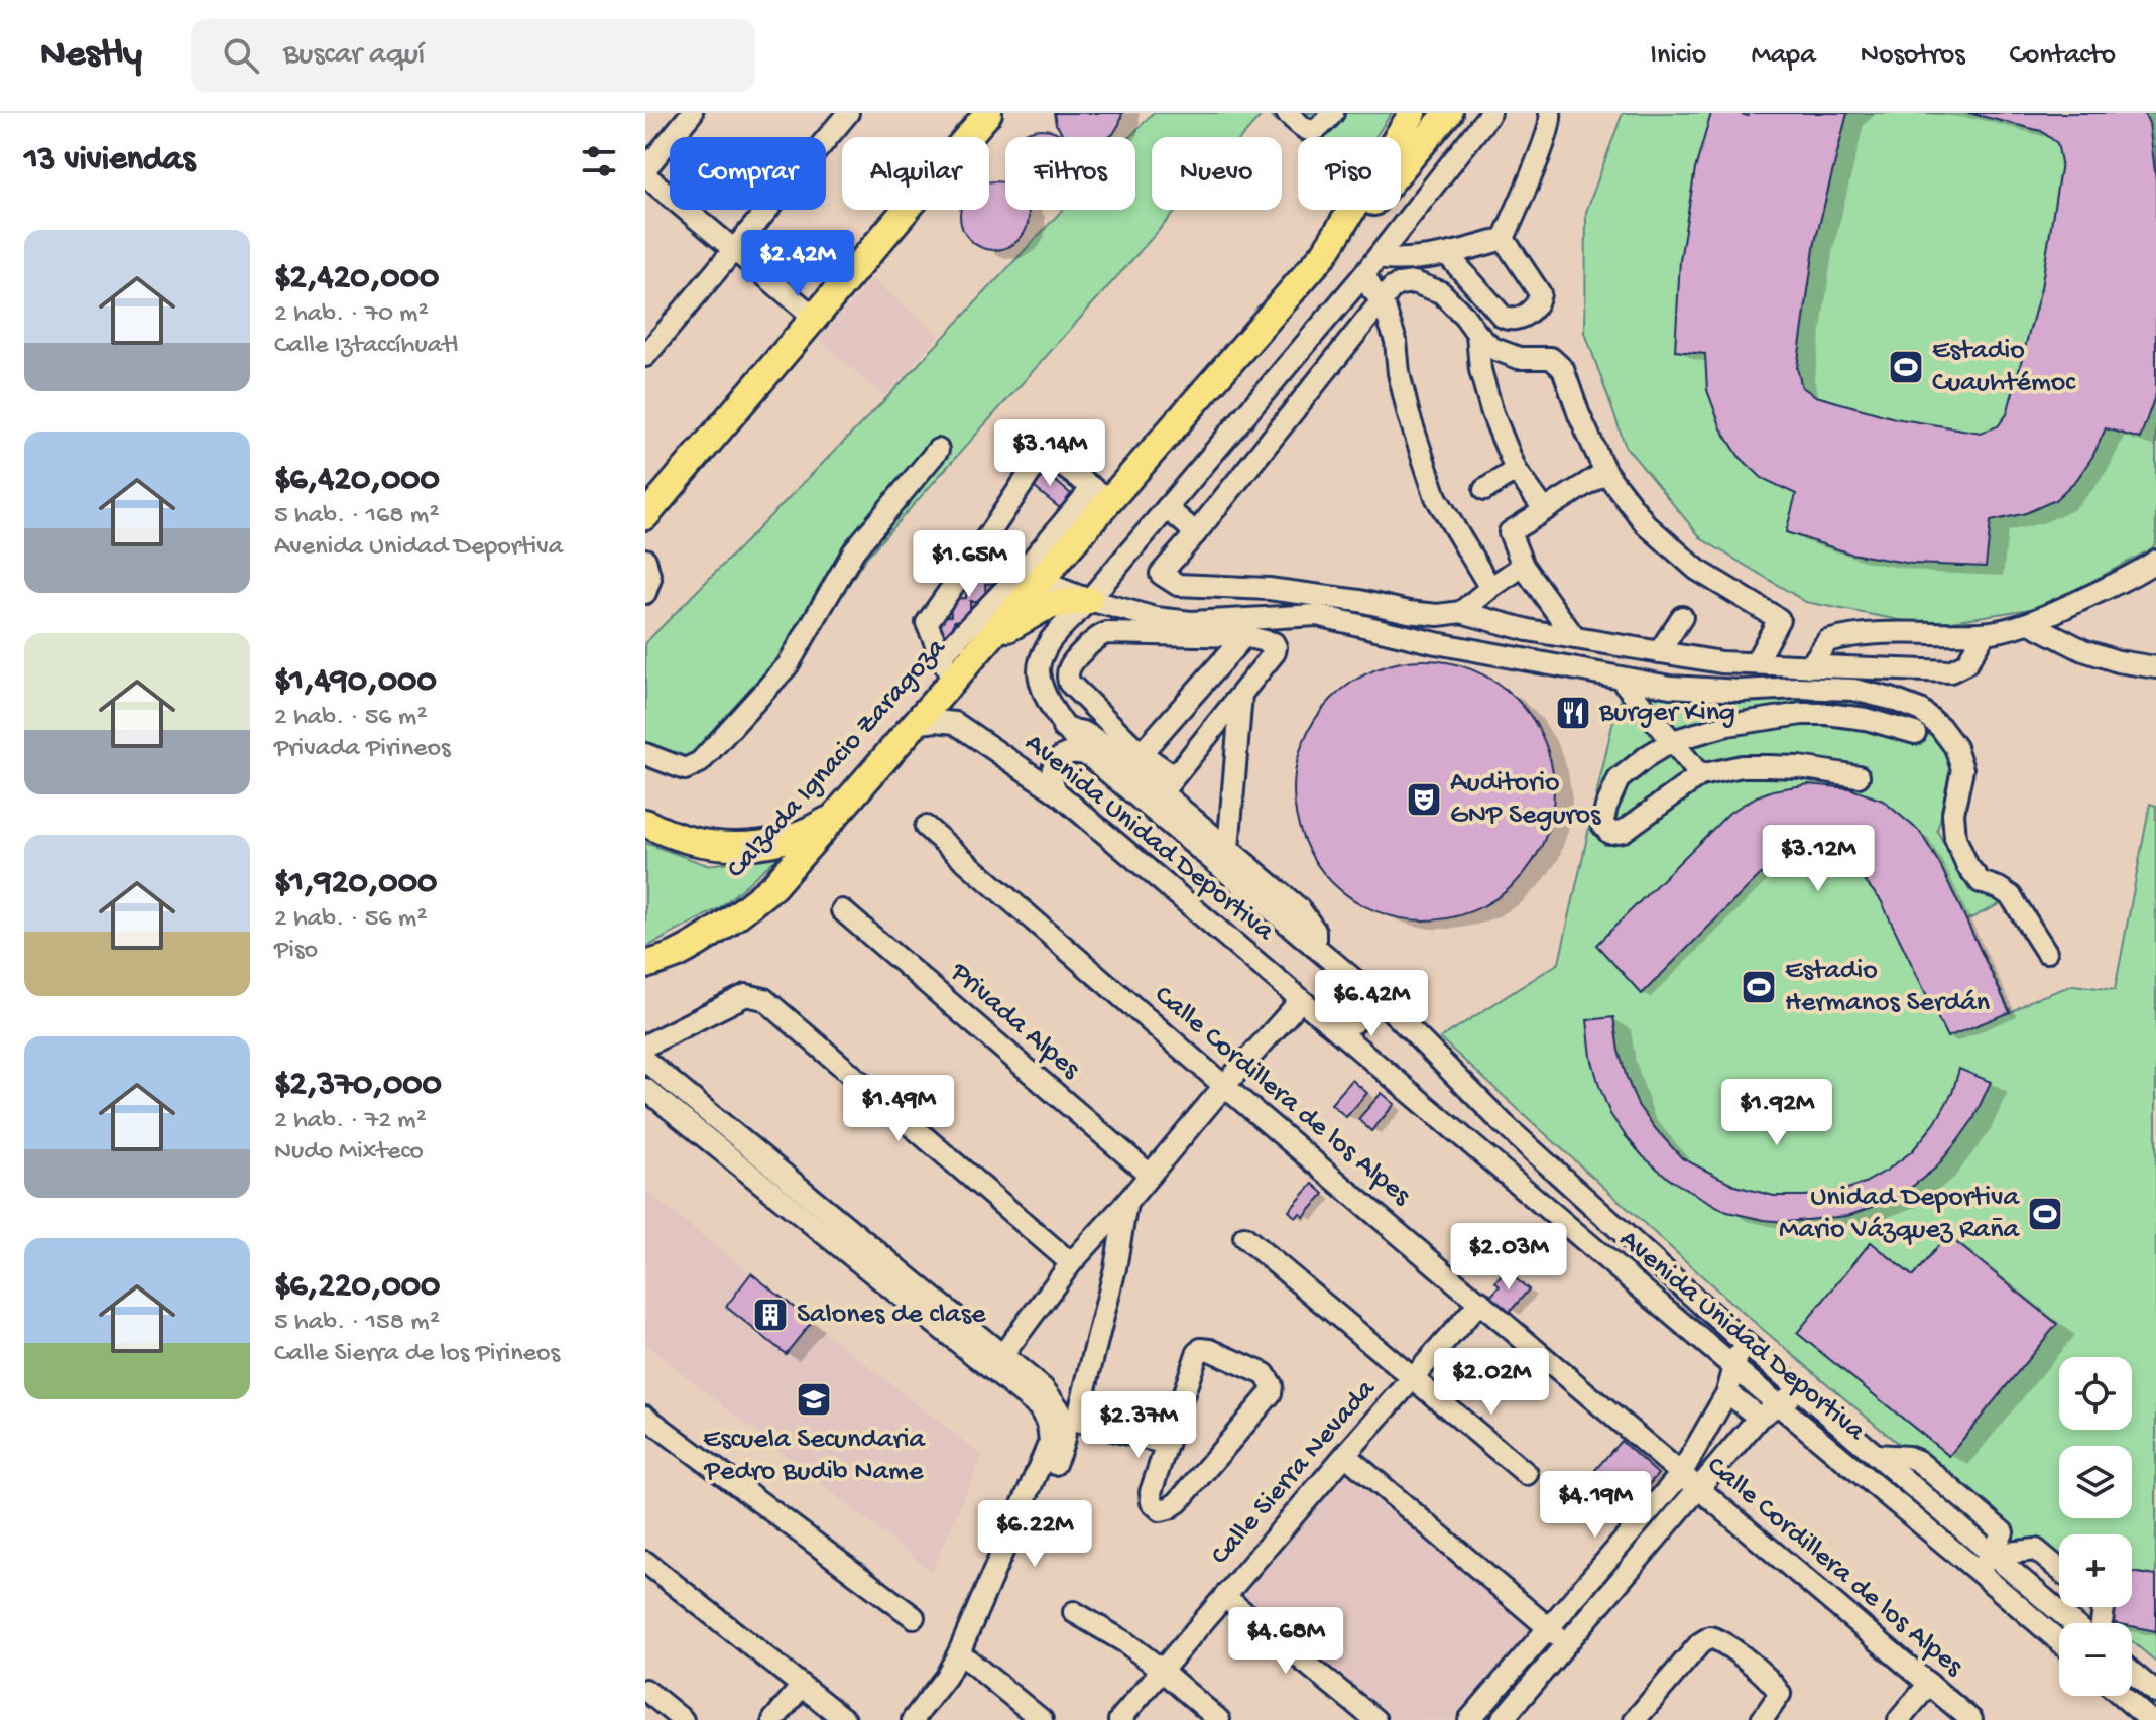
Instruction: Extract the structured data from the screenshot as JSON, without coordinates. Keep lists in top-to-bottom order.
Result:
{
  "streets": {
    "main road": ["Calzada Ignacio Zaragoza"],
    "street": [
      "Avenida Unidad Deportiva",
      "Privada Alpes",
      "Calle Cordillera de los Alpes",
      "Calle Sierra Nevada"
    ]
  },
  "crossings": [
    ["Calzada Ignacio Zaragoza", "Avenida Unidad Deportiva"],
    ["Calle Cordillera de los Alpes", "Calle Sierra Nevada"]
  ],
  "places": {
    "sports": ["Estadio Cuauhtémoc", "Estadio Hermanos Serdán", "Unidad Deportiva Mario Vázquez Raña"],
    "restaurant": ["Burger King"],
    "theatre": ["Auditorio GNP Seguros"],
    "building": ["Salones de clase"],
    "school or university": ["Escuela Secundaria Pedro Budib Name"]
  },
  "page": {
    "header": "Nestly",
    "search": "Buscar aquí",
    "nav": [
      "Inicio",
      "Mapa",
      "Nosotros",
      "Contacto"
    ],
    "heading": "13 viviendas",
    "chip": [
      "Comprar",
      "Alquilar",
      "Filtros",
      "Nuevo",
      "Piso"
    ],
    "list": [
      {
        "name": "$2,420,000",
        "note": "2 hab. · 70 m² · Calle Iztaccíhuatl"
      },
      {
        "name": "$6,420,000",
        "note": "5 hab. · 168 m² · Avenida Unidad Deportiva"
      },
      {
        "name": "$1,490,000",
        "note": "2 hab. · 56 m² · Privada Pirineos"
      },
      {
        "name": "$1,920,000",
        "note": "2 hab. · 56 m² · Piso"
      },
      {
        "name": "$2,370,000",
        "note": "2 hab. · 72 m² · Nudo Mixteco"
      },
      {
        "name": "$6,220,000",
        "note": "5 hab. · 158 m² · Calle Sierra de los Pirineos"
      }
    ],
    "price": [
      "$2.42M",
      "$3.14M",
      "$1.65M",
      "$3.12M",
      "$6.42M",
      "$1.49M",
      "$1.92M",
      "$2.03M",
      "$2.02M",
      "$2.37M",
      "$4.19M",
      "$6.22M",
      "$4.68M"
    ],
    "map_buttons": ["+", "−"]
  }
}
